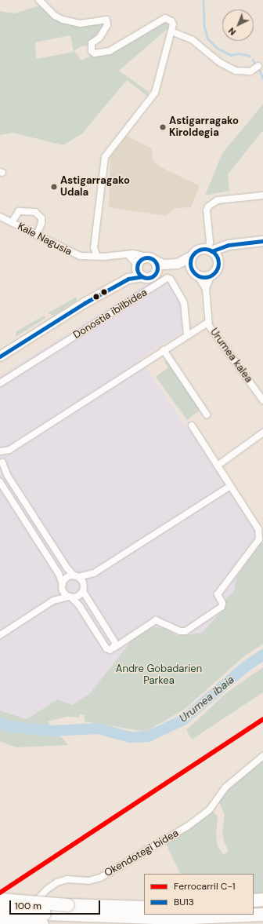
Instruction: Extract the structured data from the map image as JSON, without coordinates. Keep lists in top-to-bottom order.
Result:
{
  "streets": {
    "main road": ["Donostia ibilbidea"],
    "street": ["Kale Nagusia", "Urumea kalea", "Okendotegi bidea"]
  },
  "crossings": [
    ["Kale Nagusia", "Donostia ibilbidea"]
  ],
  "water": ["Urumea ibaia"],
  "parks": ["Andre Gobadarien Parkea"],
  "places": ["Astigarragako Kiroldegia", "Astigarragako Udala"],
  "lines": ["transit line BU13", "rail line C-1"],
  "legend": ["Ferrocarril C-1", "BU13"],
  "scale_bar": "100 m",
  "north": "bottom left"
}
